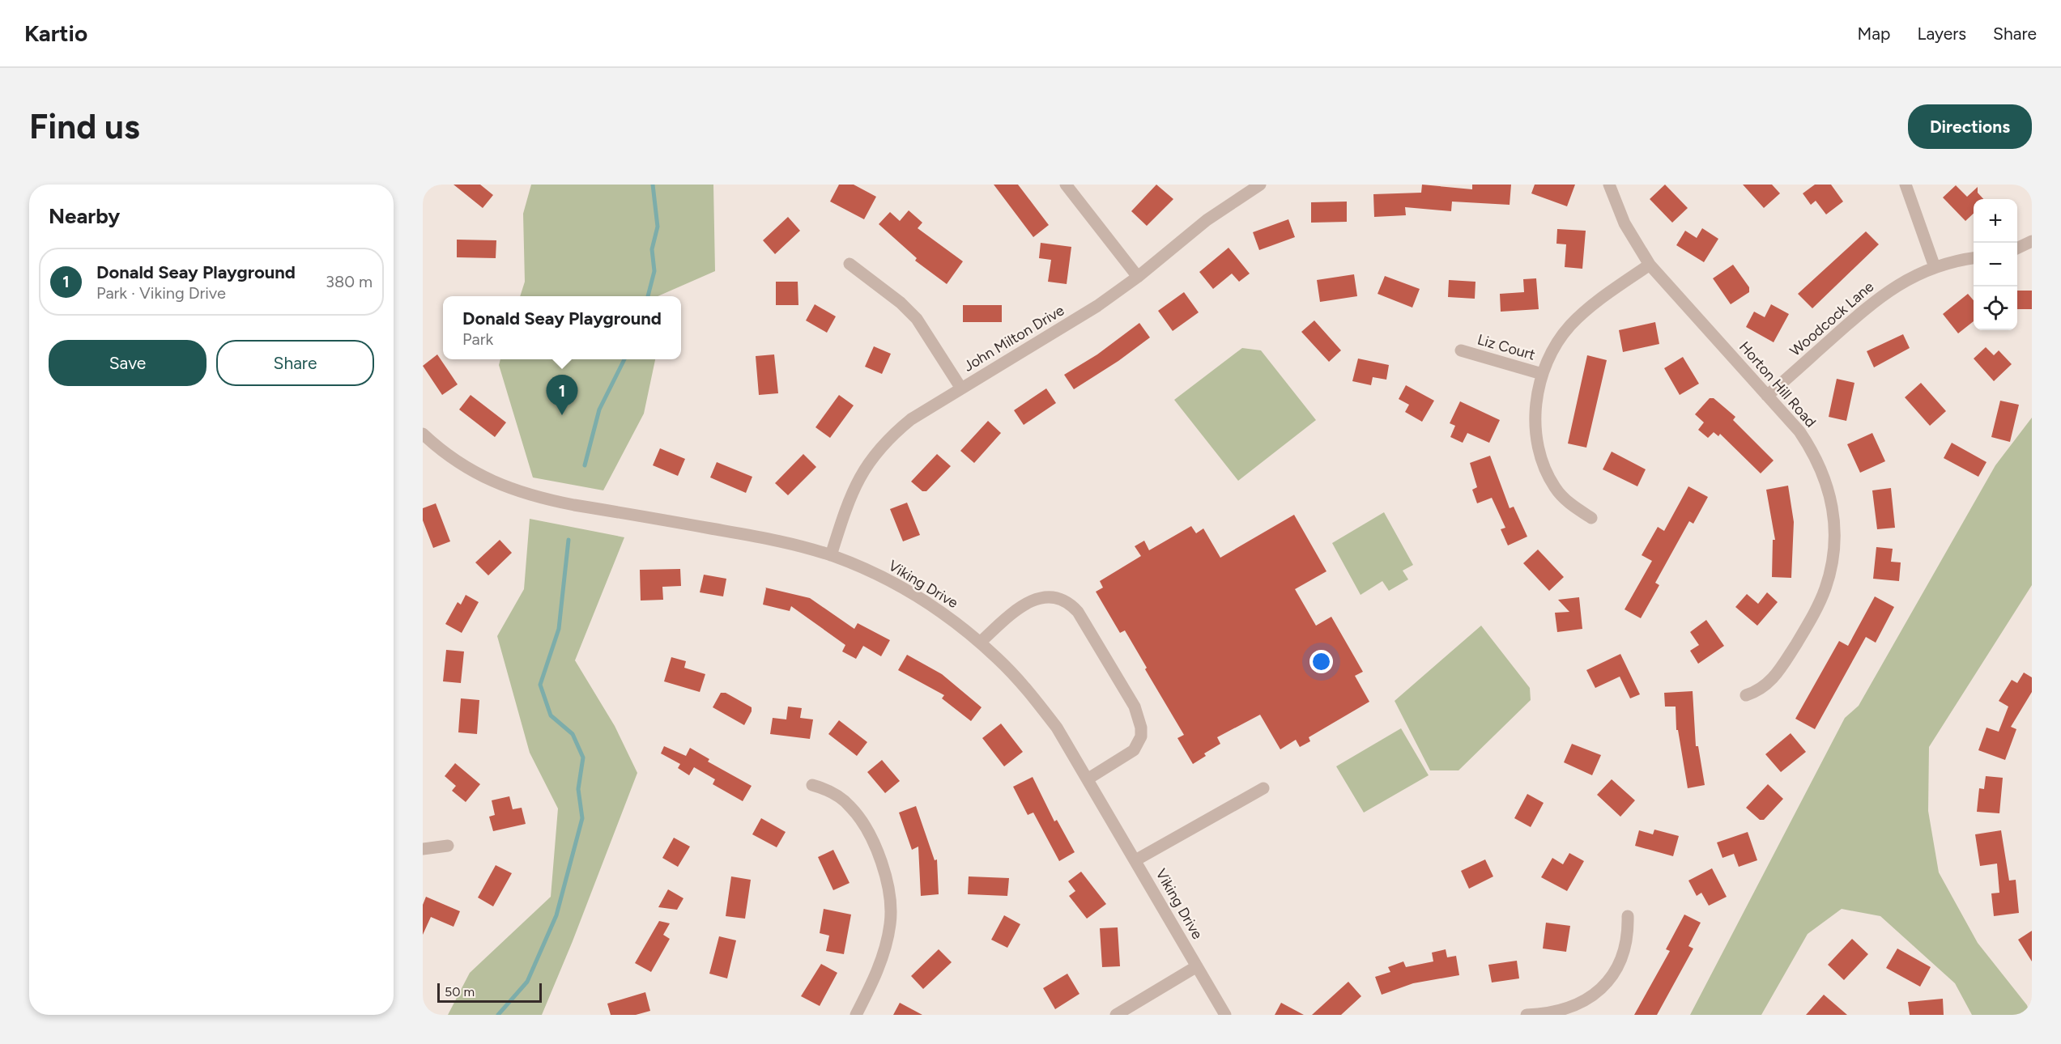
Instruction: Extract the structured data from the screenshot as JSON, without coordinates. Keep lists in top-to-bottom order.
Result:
{
  "streets": {
    "street": [
      "Woodcock Lane",
      "John Milton Drive",
      "Liz Court",
      "Horton Hill Road",
      "Viking Drive"
    ]
  },
  "crossings": [
    ["Woodcock Lane", "Horton Hill Road"],
    ["John Milton Drive", "Viking Drive"]
  ],
  "scale_bar": "50 m",
  "page": {
    "header": "Kartio",
    "nav": ["Map", "Layers", "Share"],
    "buttons": [
      "Directions",
      ["Save", "Share"]
    ],
    "title": "Find us",
    "heading": "Nearby",
    "map_buttons": ["+", "−"],
    "list": [
      {
        "mark": "1",
        "name": "Donald Seay Playground",
        "note": "Park · Viking Drive",
        "value": "380 m"
      }
    ],
    "popup": ["Donald Seay Playground", "Park"],
    "pins": "1",
    "scale": "50 m"
  }
}
